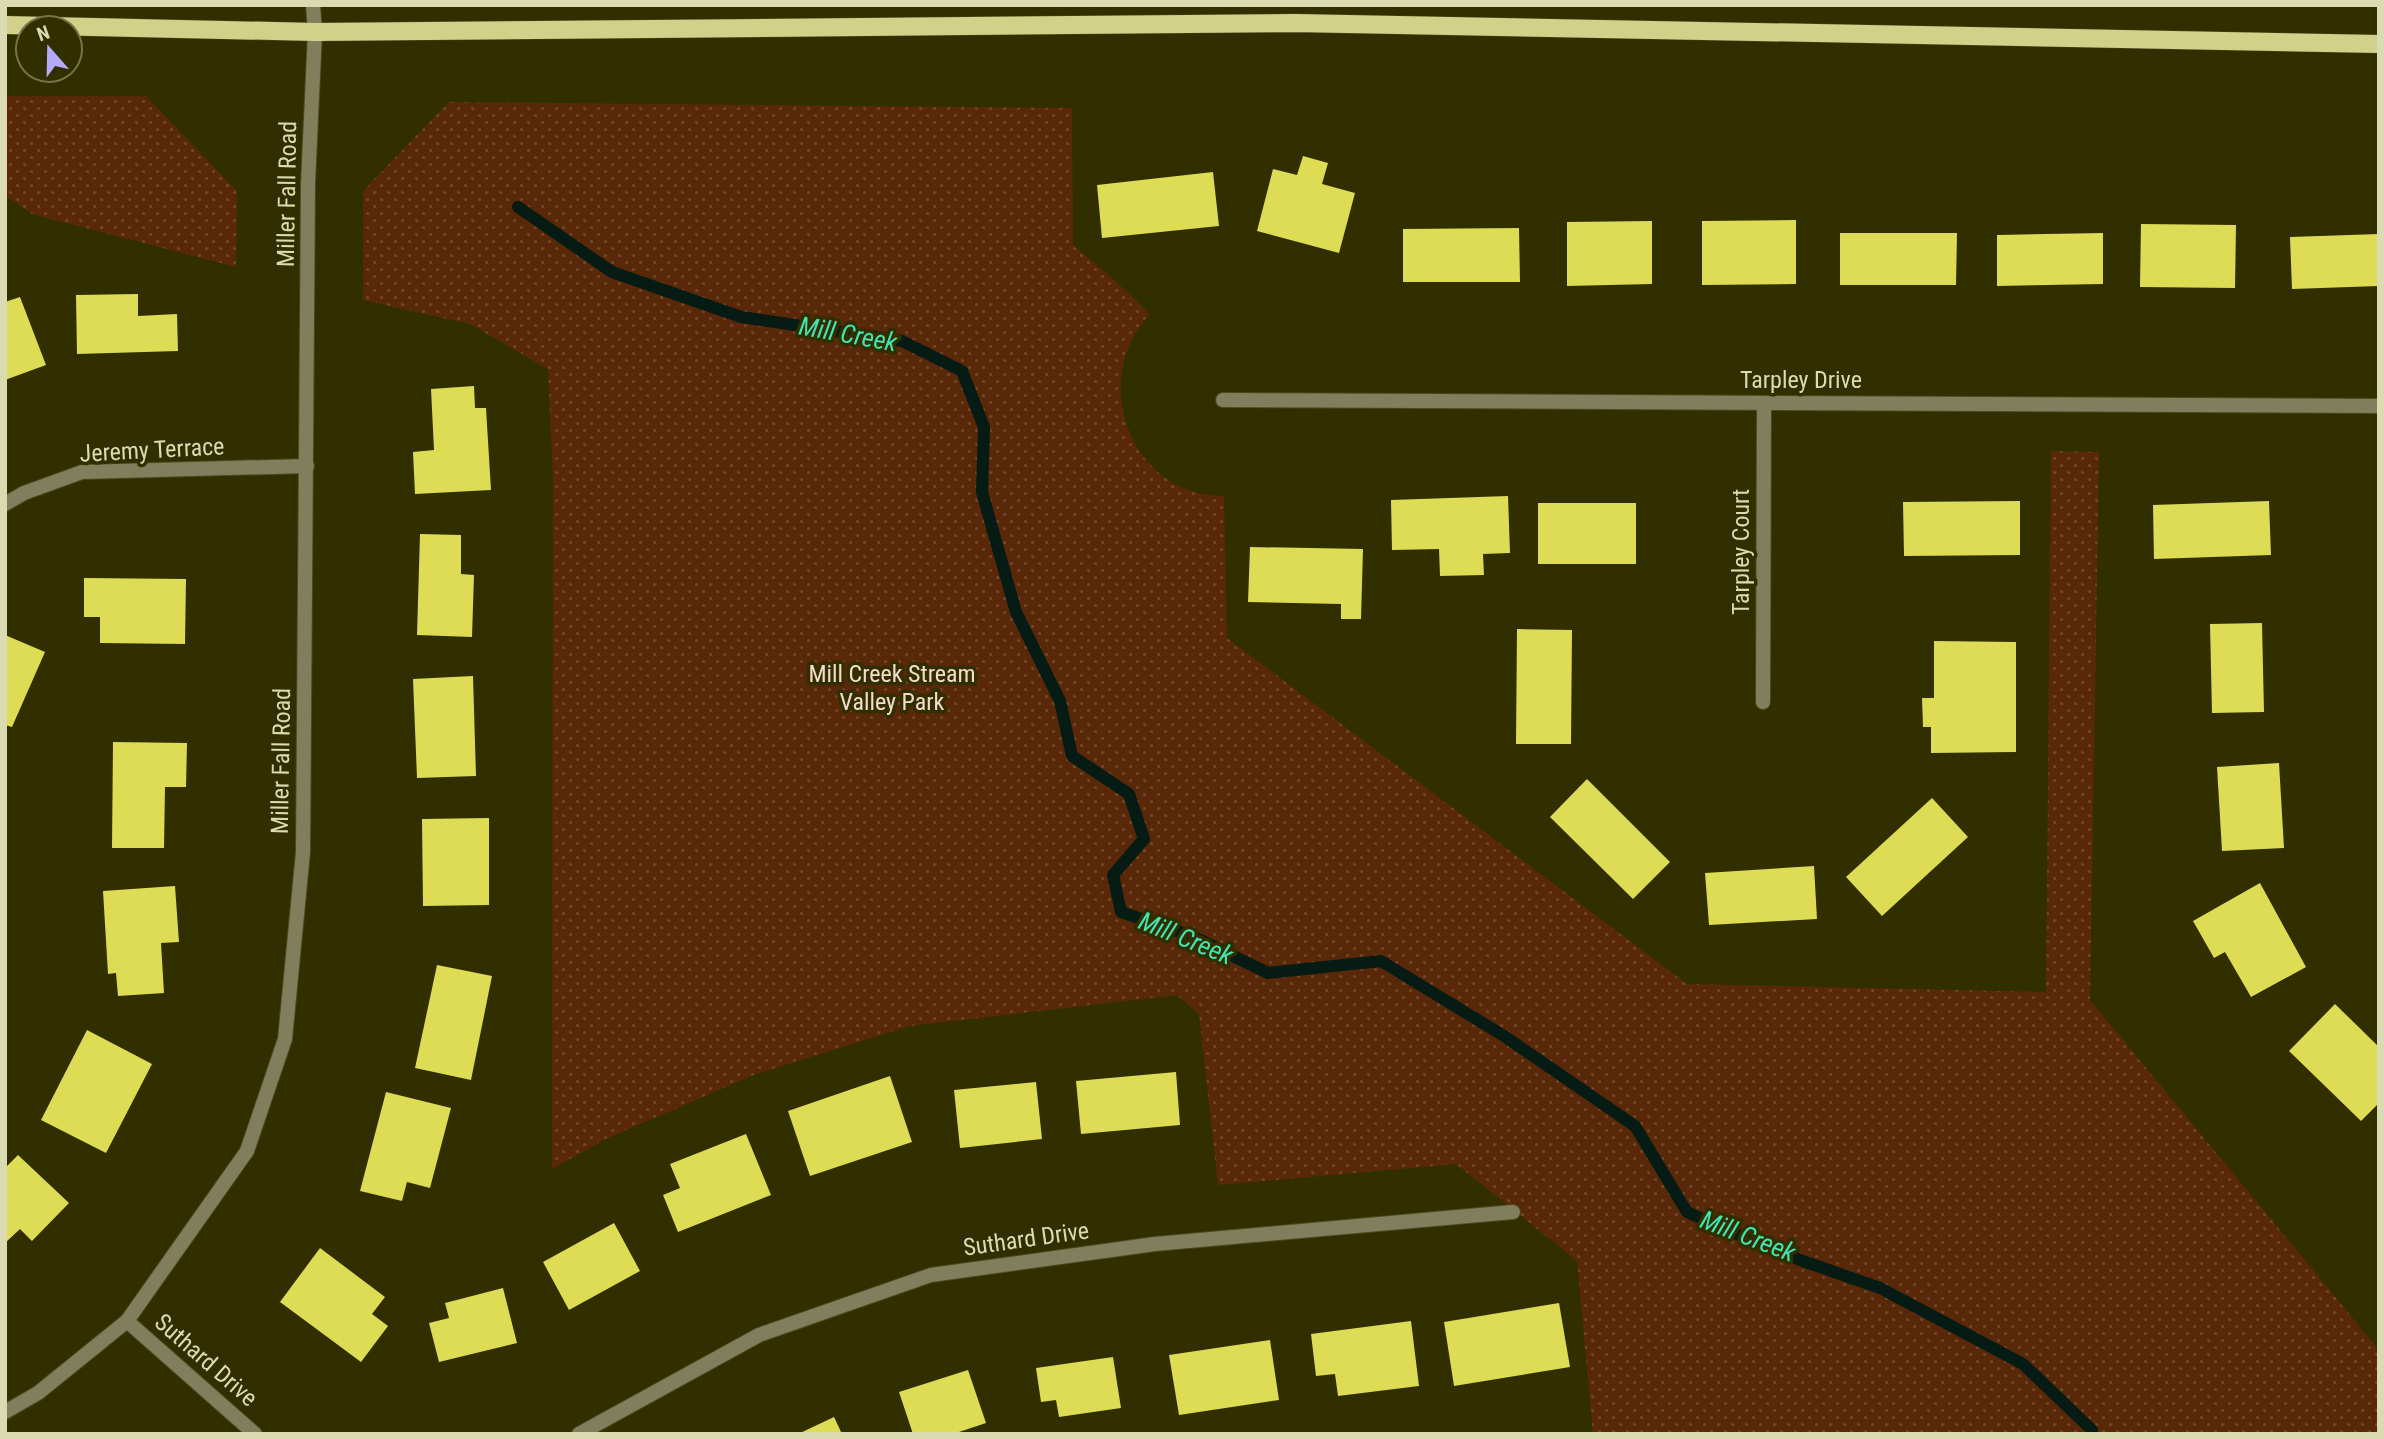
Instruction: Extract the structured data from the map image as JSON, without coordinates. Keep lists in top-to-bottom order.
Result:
{
  "streets": {
    "street": [
      "Miller Fall Road",
      "Tarpley Drive",
      "Jeremy Terrace",
      "Tarpley Court",
      "Suthard Drive"
    ]
  },
  "crossings": [
    ["Miller Fall Road", "Jeremy Terrace"],
    ["Miller Fall Road", "Suthard Drive"],
    ["Tarpley Drive", "Tarpley Court"]
  ],
  "water": ["Mill Creek"],
  "parks": ["Mill Creek Stream Valley Park"],
  "north": "top"
}
